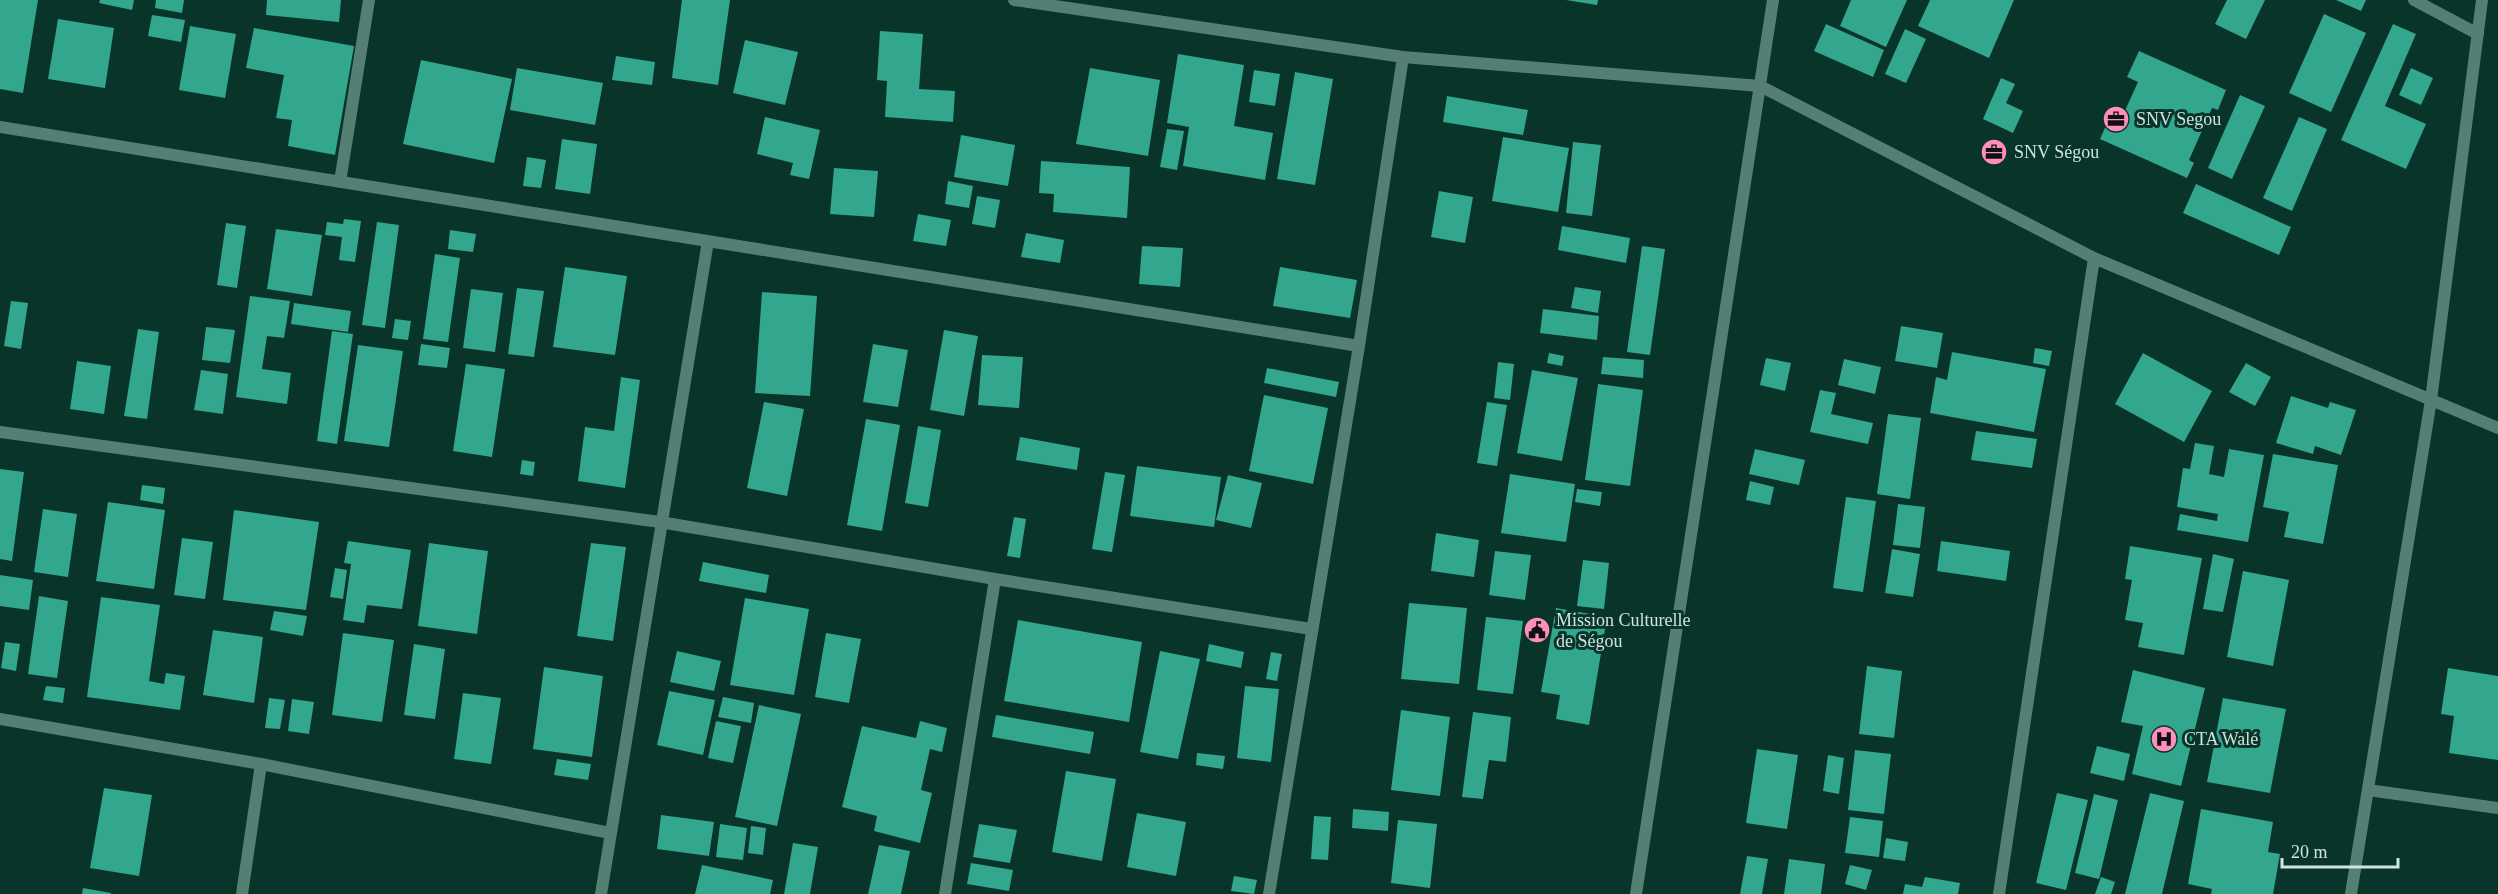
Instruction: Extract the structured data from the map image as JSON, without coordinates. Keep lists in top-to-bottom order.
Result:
{
  "places": {
    "office": ["SNV Segou", "SNV Ségou"],
    "public building": ["Mission Culturelle de Ségou"],
    "hospital": ["CTA Walé"]
  },
  "scale_bar": "20 m"
}
